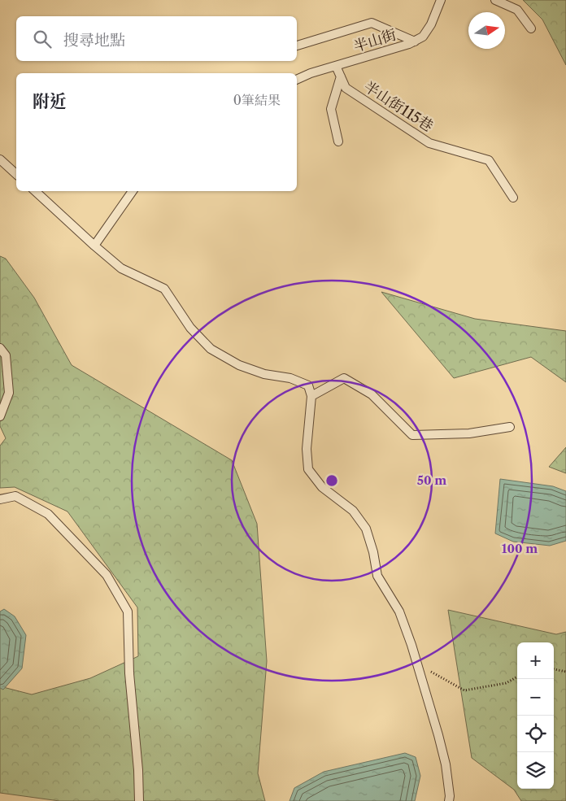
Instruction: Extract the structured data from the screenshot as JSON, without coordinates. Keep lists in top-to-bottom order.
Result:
{
  "streets": {
    "lane": ["半山街", "半山街115巷"]
  },
  "crossings": [
    ["半山街", "半山街115巷"]
  ],
  "north": "right",
  "page": {
    "search": "搜尋地點",
    "heading": ["附近", "0筆結果"],
    "map_buttons": ["+", "−"]
  },
  "rings": ["50 m", "100 m"]
}
